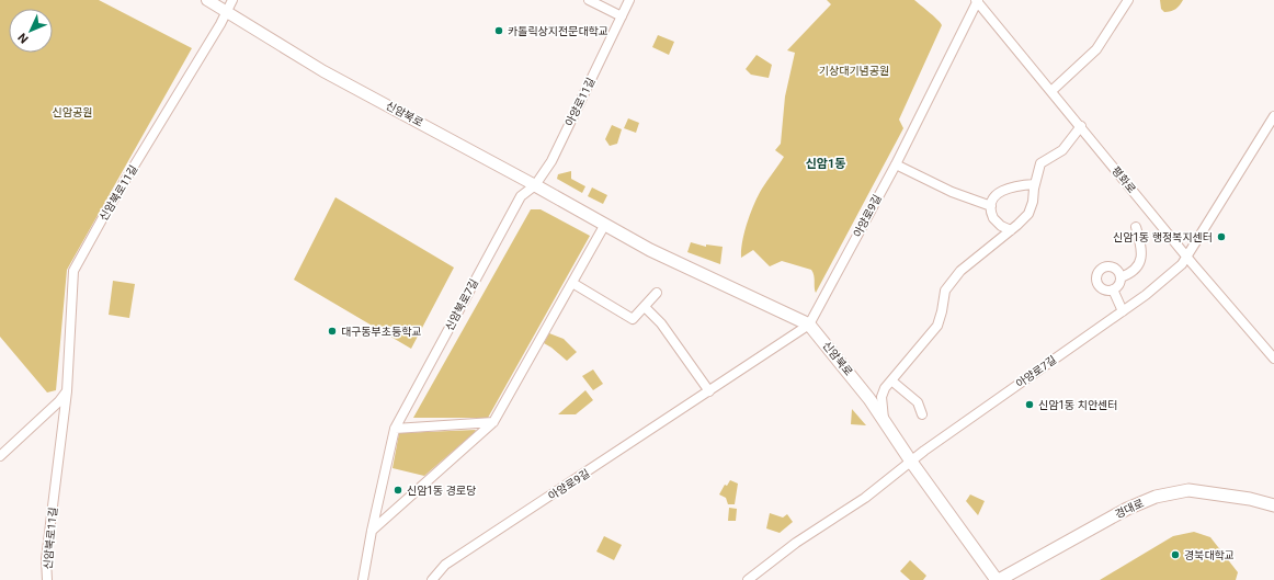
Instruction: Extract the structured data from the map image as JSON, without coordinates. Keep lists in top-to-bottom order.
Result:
{
  "streets": {
    "main road": ["신암북로", "경대로"],
    "street": [
      "아양로11길",
      "평화로",
      "신암북로11길",
      "아양로9길",
      "신암북로7길",
      "아양로7길"
    ]
  },
  "crossings": [
    ["아양로11길", "신암북로"],
    ["아양로11길", "신암북로7길"],
    ["신암북로", "신암북로11길"],
    ["신암북로", "아양로9길"],
    ["신암북로", "신암북로7길"],
    ["신암북로", "아양로7길"],
    ["신암북로", "경대로"],
    ["평화로", "아양로9길"],
    ["평화로", "아양로7길"]
  ],
  "districts": ["신암1동"],
  "parks": ["기상대기념공원", "신암공원"],
  "places": [
    "카톨릭상지전문대학교",
    "신암1동 행정복지센터",
    "대구동부초등학교",
    "신암1동 치안센터",
    "신암1동 경로당",
    "경북대학교"
  ],
  "north": "bottom left"
}
